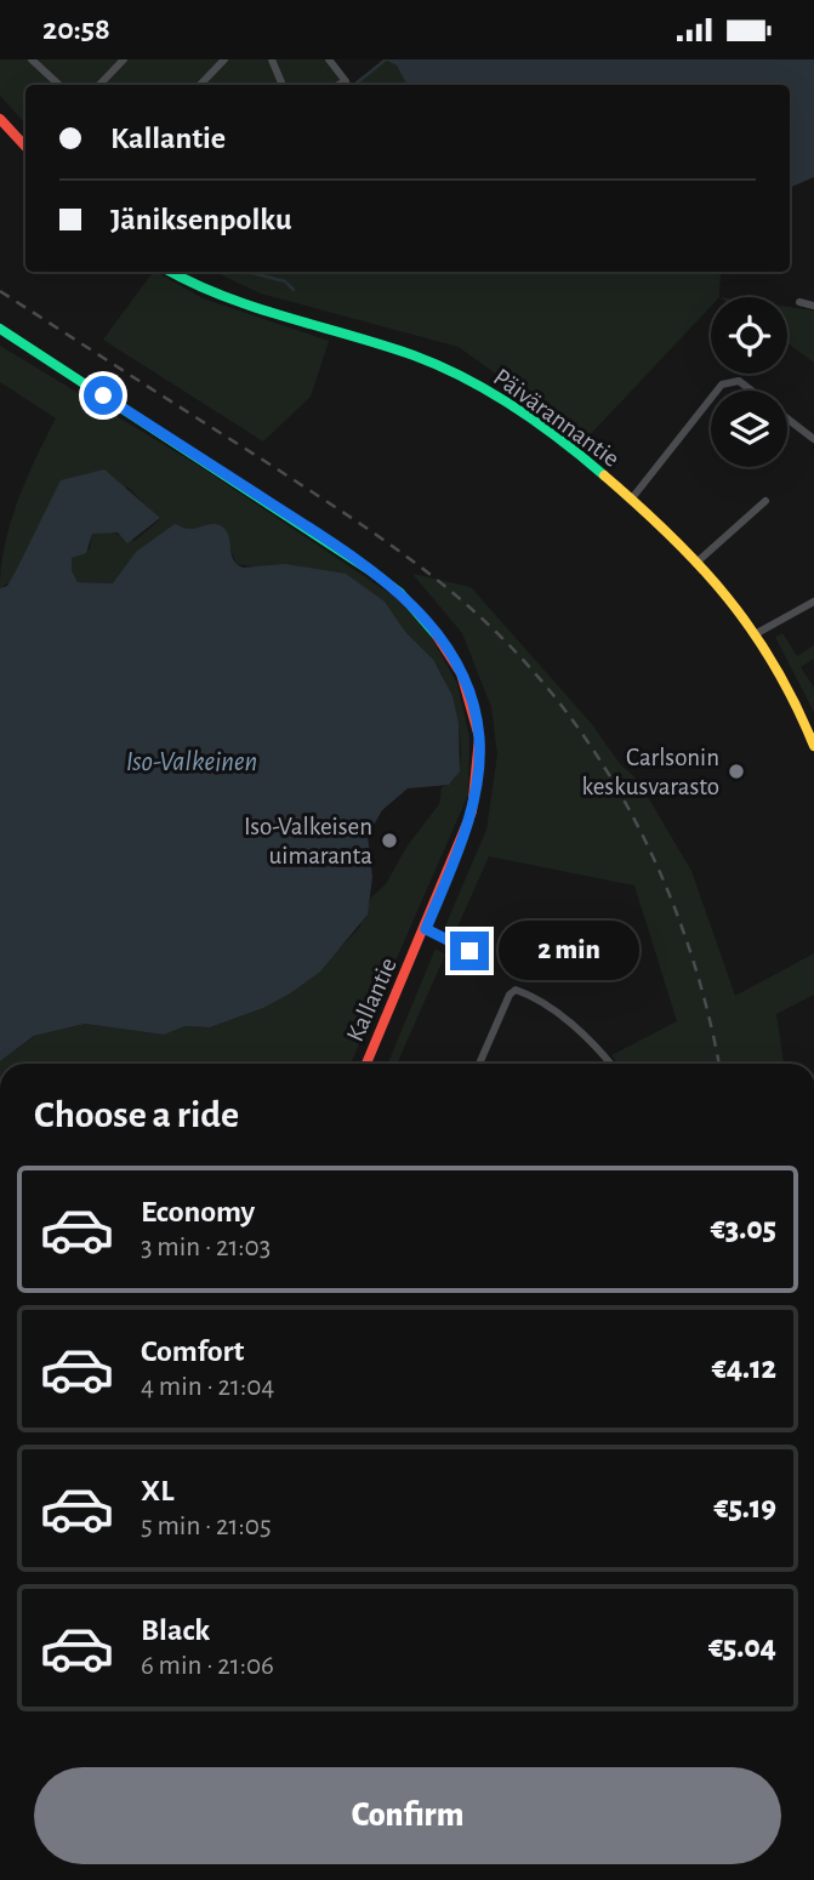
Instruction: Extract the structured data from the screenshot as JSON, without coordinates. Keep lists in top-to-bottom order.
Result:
{
  "streets": {
    "main road": ["Päivärannantie", "Kallantie"]
  },
  "water": ["Iso-Valkeinen"],
  "places": ["Carlsonin keskusvarasto", "Iso-Valkeisen uimaranta"],
  "page": {
    "status": "20:58",
    "banner": ["Kallantie", "Jäniksenpolku"],
    "bubble": "2 min",
    "heading": "Choose a ride",
    "list": [
      {
        "name": "Economy",
        "note": "3 min · 21:03",
        "value": "€3.05"
      },
      {
        "name": "Comfort",
        "note": "4 min · 21:04",
        "value": "€4.12"
      },
      {
        "name": "XL",
        "note": "5 min · 21:05",
        "value": "€5.19"
      },
      {
        "name": "Black",
        "note": "6 min · 21:06",
        "value": "€5.04"
      }
    ],
    "buttons": "Confirm"
  }
}
